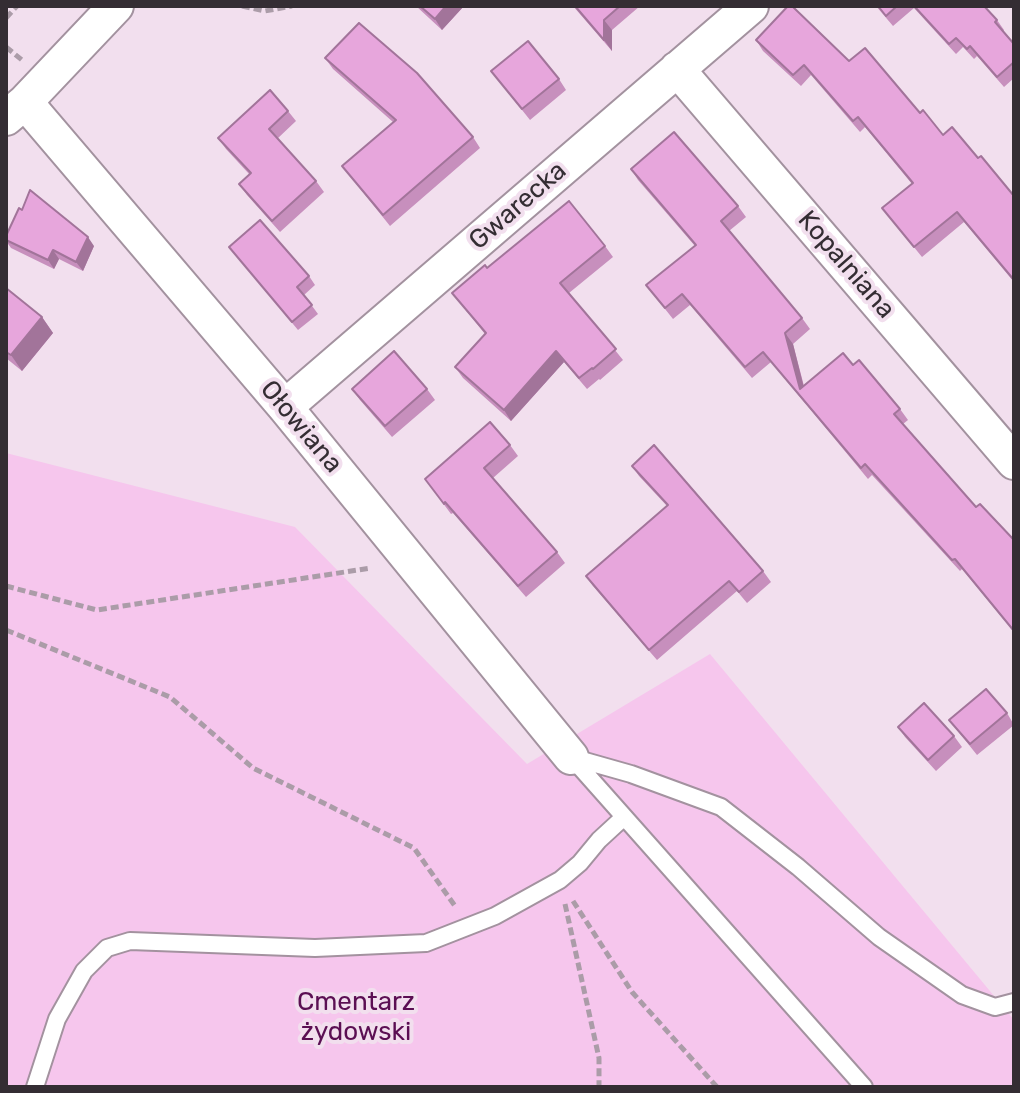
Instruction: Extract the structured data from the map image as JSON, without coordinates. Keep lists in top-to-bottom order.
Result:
{
  "streets": {
    "street": ["Gwarecka", "Kopalniana", "Ołowiana"]
  },
  "crossings": [
    ["Gwarecka", "Kopalniana"],
    ["Gwarecka", "Ołowiana"]
  ],
  "parks": ["Cmentarz żydowski"]
}
